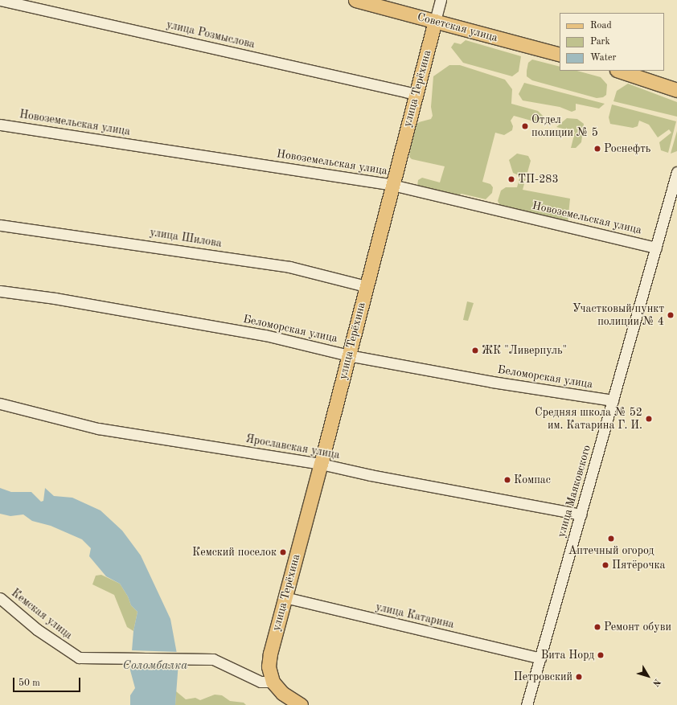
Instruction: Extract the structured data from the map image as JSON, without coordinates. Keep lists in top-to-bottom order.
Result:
{
  "streets": {
    "main road": ["Советская улица", "улица Терёхина"],
    "street": [
      "улица Розмыслова",
      "Новоземельская улица",
      "улица Шилова",
      "Беломорская улица",
      "Ярославская улица",
      "улица Маяковского",
      "Кемская улица",
      "улица Катарина"
    ]
  },
  "crossings": [
    ["Советская улица", "улица Терёхина"],
    ["улица Розмыслова", "улица Терёхина"],
    ["улица Терёхина", "Новоземельская улица"],
    ["улица Терёхина", "улица Шилова"],
    ["улица Терёхина", "Беломорская улица"],
    ["улица Терёхина", "Ярославская улица"],
    ["улица Терёхина", "Кемская улица"],
    ["улица Терёхина", "улица Катарина"],
    ["Новоземельская улица", "улица Маяковского"],
    ["Беломорская улица", "улица Маяковского"],
    ["Ярославская улица", "улица Маяковского"],
    ["улица Маяковского", "улица Катарина"]
  ],
  "water": ["Соломбалка"],
  "places": [
    "Отдел полиции № 5",
    "Роснефть",
    "ТП-283",
    "Участковый пункт полиции № 4",
    "ЖК \"Ливерпуль\"",
    "Средняя школа № 52 им. Катарина Г. И.",
    "Компас",
    "Аптечный огород",
    "Кемский поселок",
    "Пятёрочка",
    "Ремонт обуви",
    "Вита Норд",
    "Петровский"
  ],
  "legend": ["Road", "Park", "Water"],
  "scale_bar": "50 m",
  "north": "bottom right"
}
